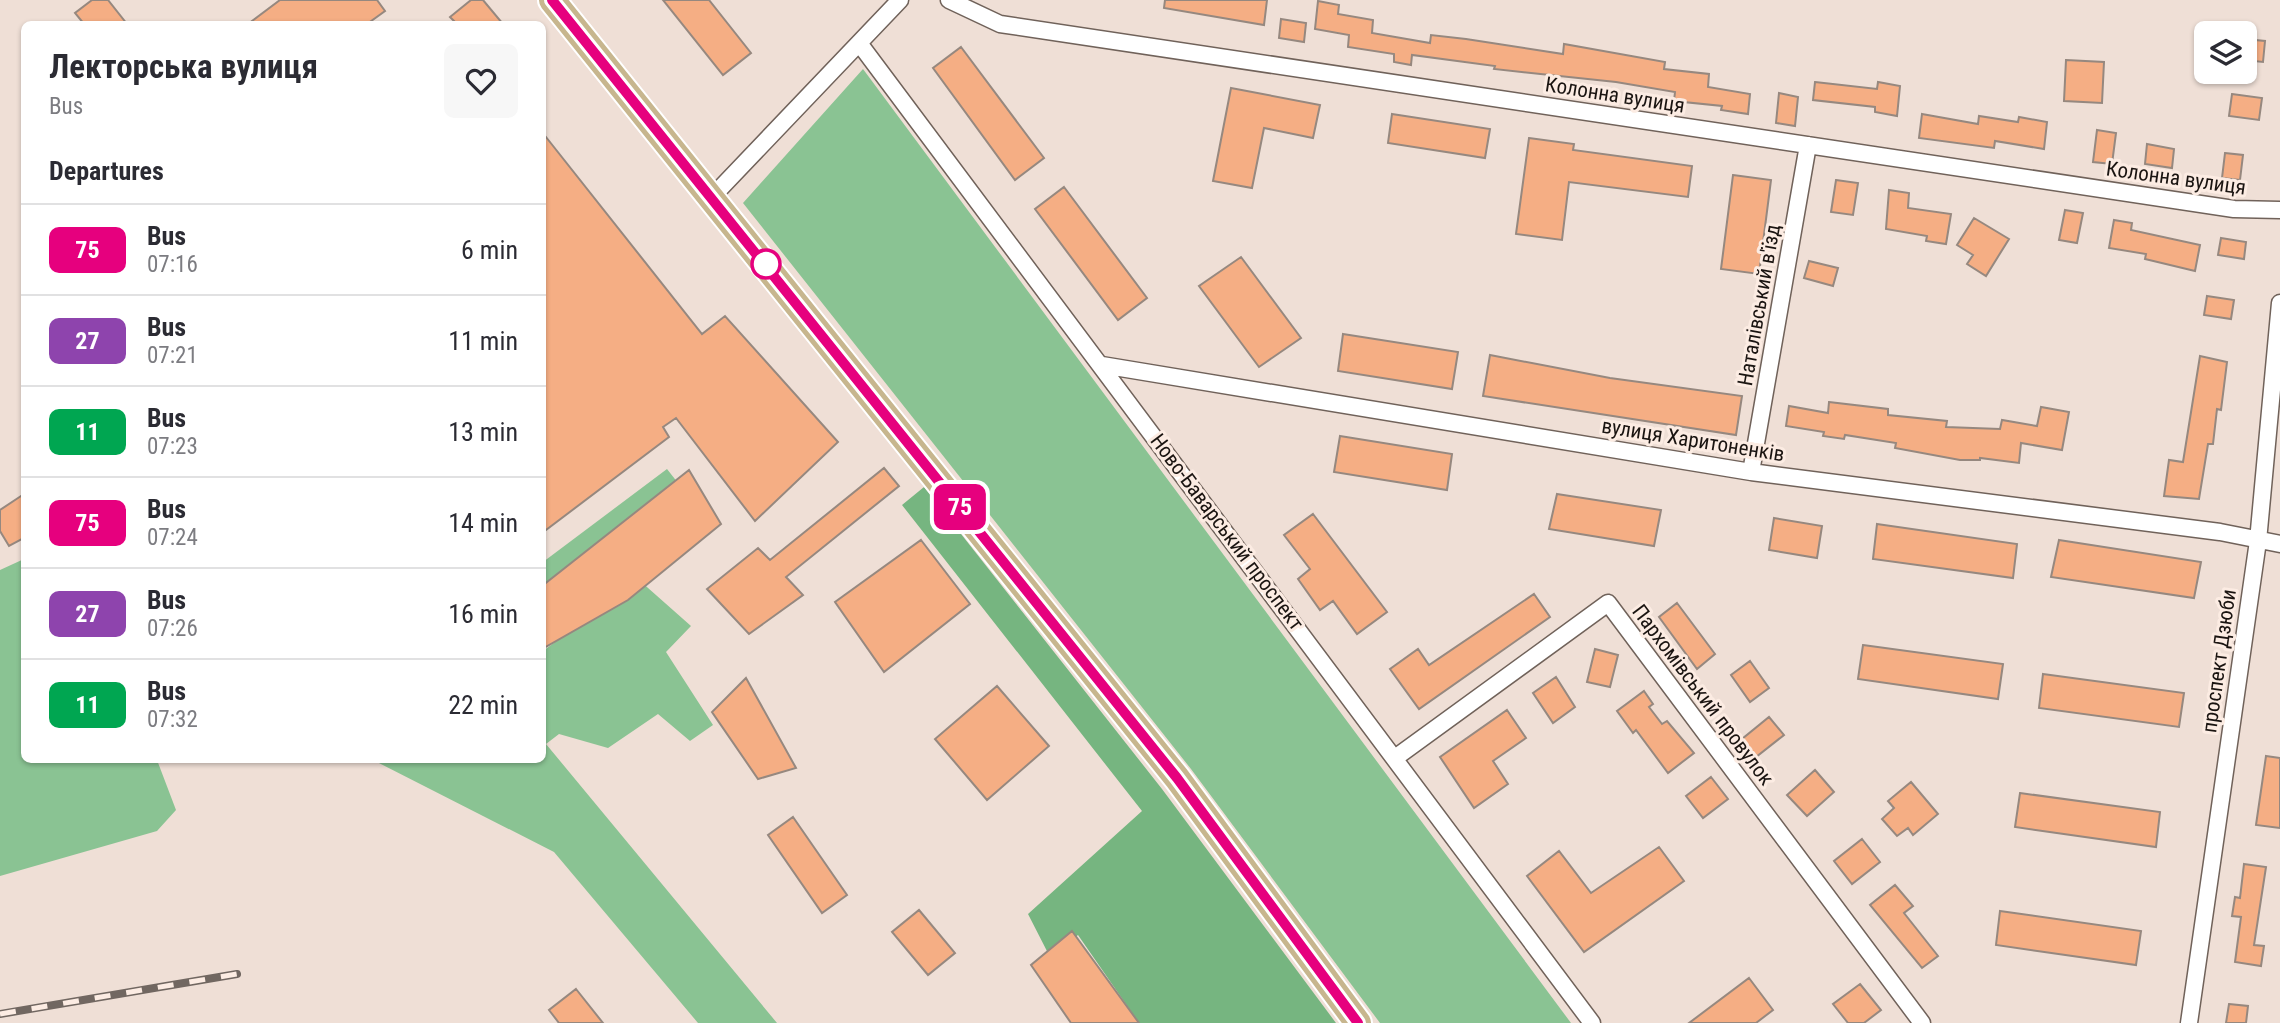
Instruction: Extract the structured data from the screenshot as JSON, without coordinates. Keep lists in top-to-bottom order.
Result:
{
  "streets": {
    "street": [
      "Колонна вулиця",
      "Наталівський в'їзд",
      "вулиця Харитоненків",
      "Ново-Баварський проспект",
      "проспект Дзюби",
      "Пархомівський провулок"
    ]
  },
  "crossings": [
    ["Колонна вулиця", "Наталівський в'їзд"],
    ["Наталівський в'їзд", "вулиця Харитоненків"],
    ["вулиця Харитоненків", "Ново-Баварський проспект"],
    ["вулиця Харитоненків", "проспект Дзюби"],
    ["Ново-Баварський проспект", "Пархомівський провулок"]
  ],
  "lines": ["bus line 75"],
  "page": {
    "on_map": "75",
    "heading": [
      ["Лекторська вулиця", "Bus"],
      "Departures"
    ],
    "list": [
      {
        "mark": "75",
        "name": "Bus",
        "note": "07:16",
        "value": "6 min"
      },
      {
        "mark": "27",
        "name": "Bus",
        "note": "07:21",
        "value": "11 min"
      },
      {
        "mark": "11",
        "name": "Bus",
        "note": "07:23",
        "value": "13 min"
      },
      {
        "mark": "75",
        "name": "Bus",
        "note": "07:24",
        "value": "14 min"
      },
      {
        "mark": "27",
        "name": "Bus",
        "note": "07:26",
        "value": "16 min"
      },
      {
        "mark": "11",
        "name": "Bus",
        "note": "07:32",
        "value": "22 min"
      }
    ]
  }
}
